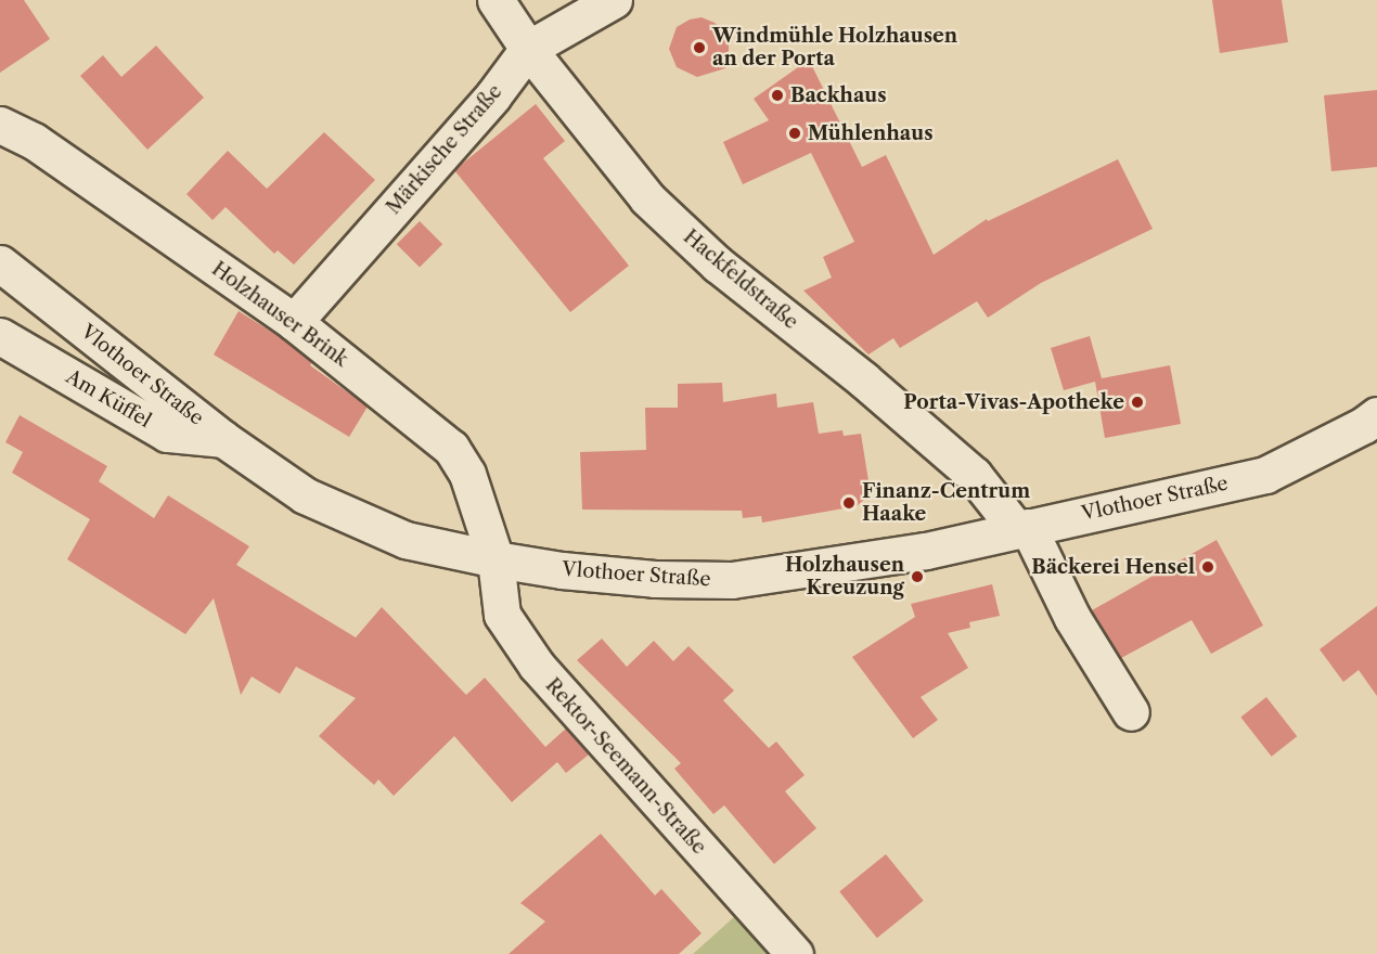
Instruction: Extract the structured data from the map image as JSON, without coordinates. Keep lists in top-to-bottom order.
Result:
{
  "streets": {
    "street": [
      "Märkische Straße",
      "Hackfeldstraße",
      "Holzhauser Brink",
      "Vlothoer Straße",
      "Am Küffel",
      "Rektor-Seemann-Straße"
    ]
  },
  "crossings": [
    ["Märkische Straße", "Hackfeldstraße"],
    ["Märkische Straße", "Holzhauser Brink"],
    ["Hackfeldstraße", "Vlothoer Straße"],
    ["Holzhauser Brink", "Vlothoer Straße"],
    ["Holzhauser Brink", "Rektor-Seemann-Straße"],
    ["Vlothoer Straße", "Am Küffel"],
    ["Vlothoer Straße", "Rektor-Seemann-Straße"]
  ],
  "places": [
    "Windmühle Holzhausen an der Porta",
    "Backhaus",
    "Mühlenhaus",
    "Porta-Vivas-Apotheke",
    "Finanz-Centrum Haake",
    "Bäckerei Hensel",
    "Holzhausen Kreuzung"
  ]
}
